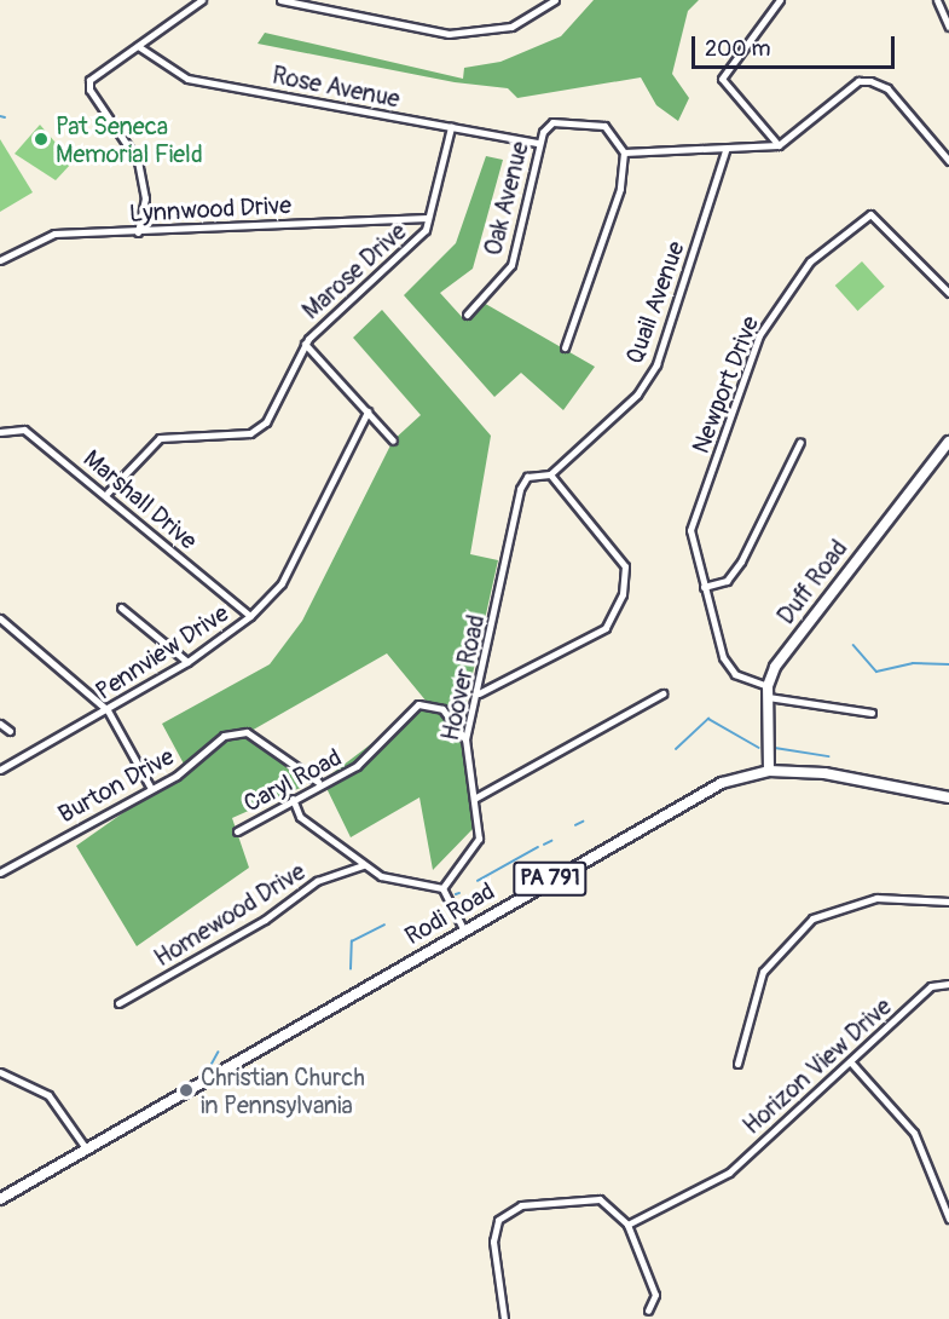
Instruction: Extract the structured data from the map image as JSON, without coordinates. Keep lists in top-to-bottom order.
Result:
{
  "streets": {
    "main road": ["PA 791", "Rodi Road"],
    "street": [
      "Rose Avenue",
      "Oak Avenue",
      "Lynnwood Drive",
      "Marose Drive",
      "Quail Avenue",
      "Newport Drive",
      "Marshall Drive",
      "Duff Road",
      "Pennview Drive",
      "Hoover Road",
      "Caryl Road",
      "Burton Drive",
      "Homewood Drive",
      "Horizon View Drive"
    ]
  },
  "crossings": [
    ["Rose Avenue", "Oak Avenue"],
    ["Rose Avenue", "Marose Drive"],
    ["Lynnwood Drive", "Marose Drive"],
    ["Marose Drive", "Marshall Drive"],
    ["Quail Avenue", "Hoover Road"],
    ["Newport Drive", "Duff Road"],
    ["Marshall Drive", "Pennview Drive"],
    ["Hoover Road", "Caryl Road"],
    ["Caryl Road", "Burton Drive"]
  ],
  "places": ["Pat Seneca Memorial Field", "Christian Church in Pennsylvania"],
  "scale_bar": "200 m"
}
